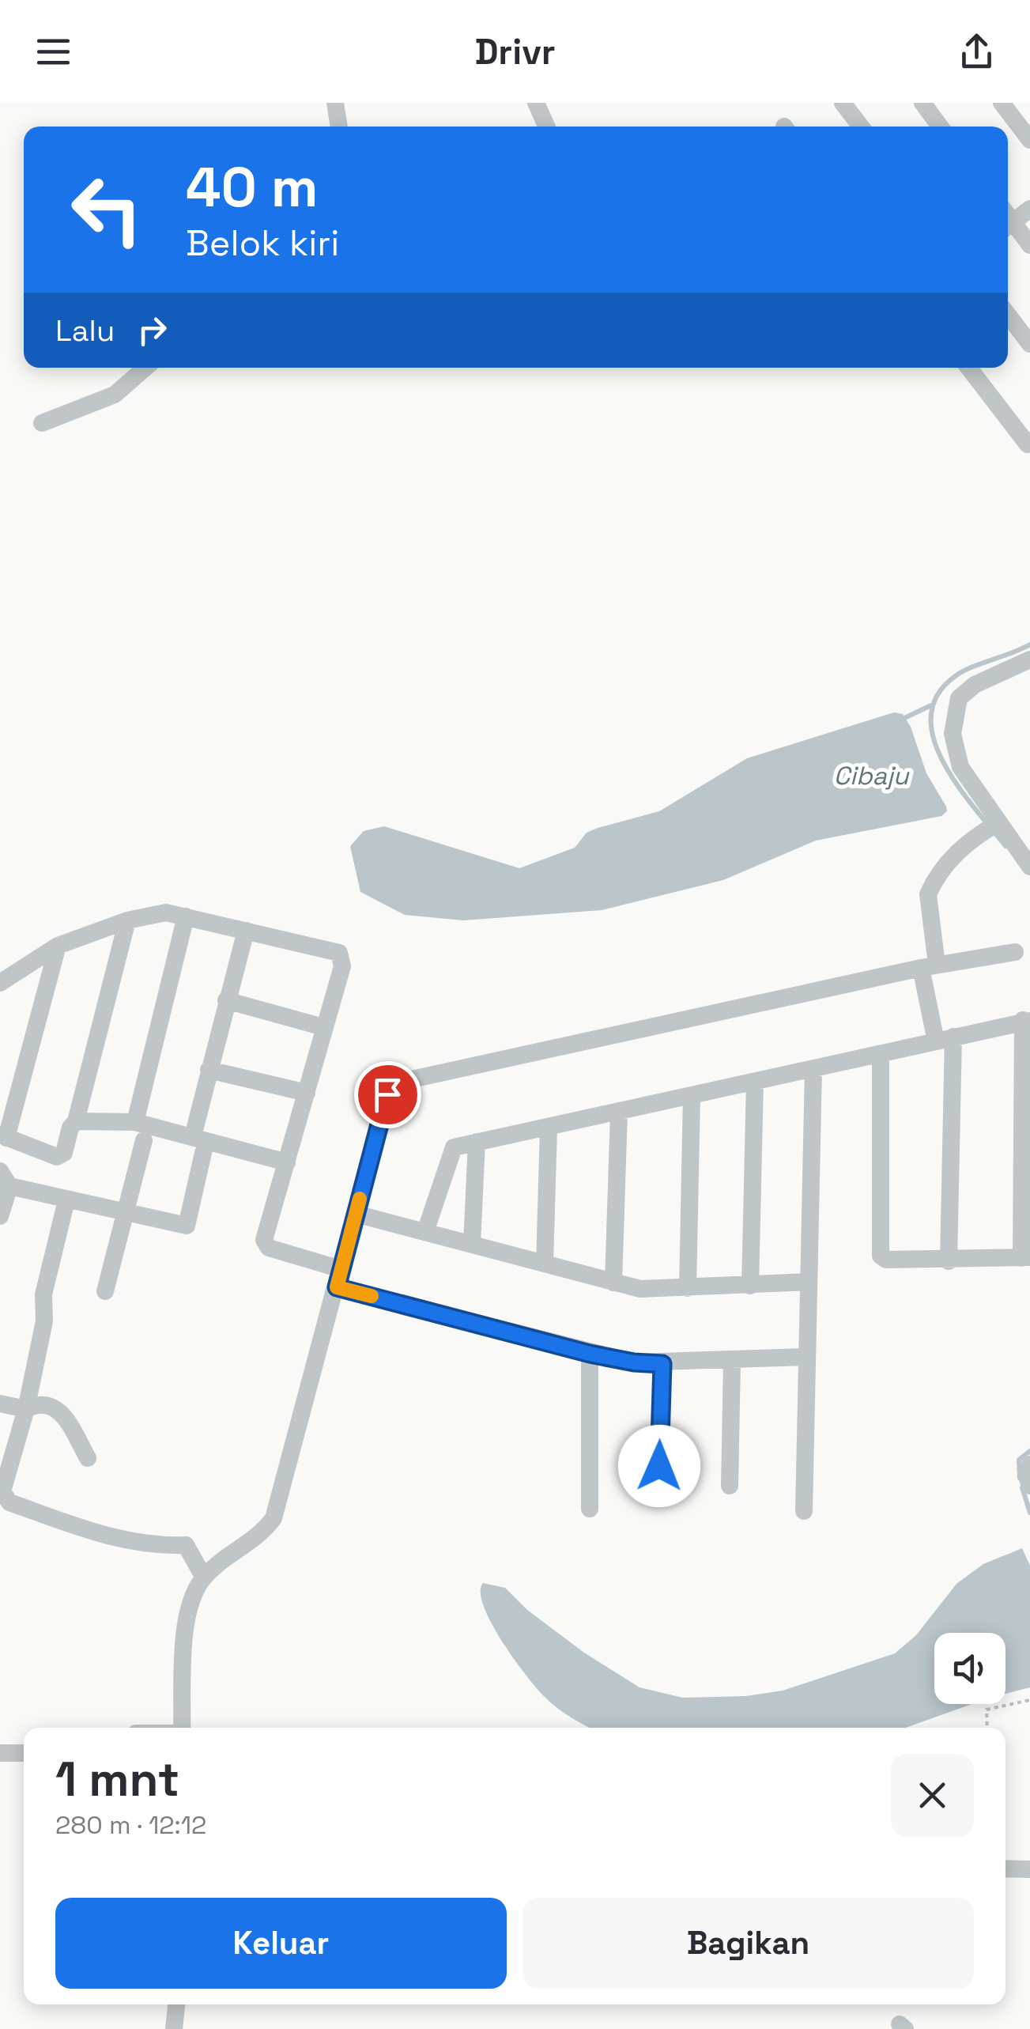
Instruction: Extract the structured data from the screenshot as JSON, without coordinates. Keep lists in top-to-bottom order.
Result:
{
  "water": ["Cibaju"],
  "page": {
    "header": "Drivr",
    "turn": ["40 m", "Belok kiri"],
    "then": "Lalu",
    "heading": ["1 mnt", "280 m · 12:12"],
    "buttons": ["Keluar", "Bagikan"]
  }
}
